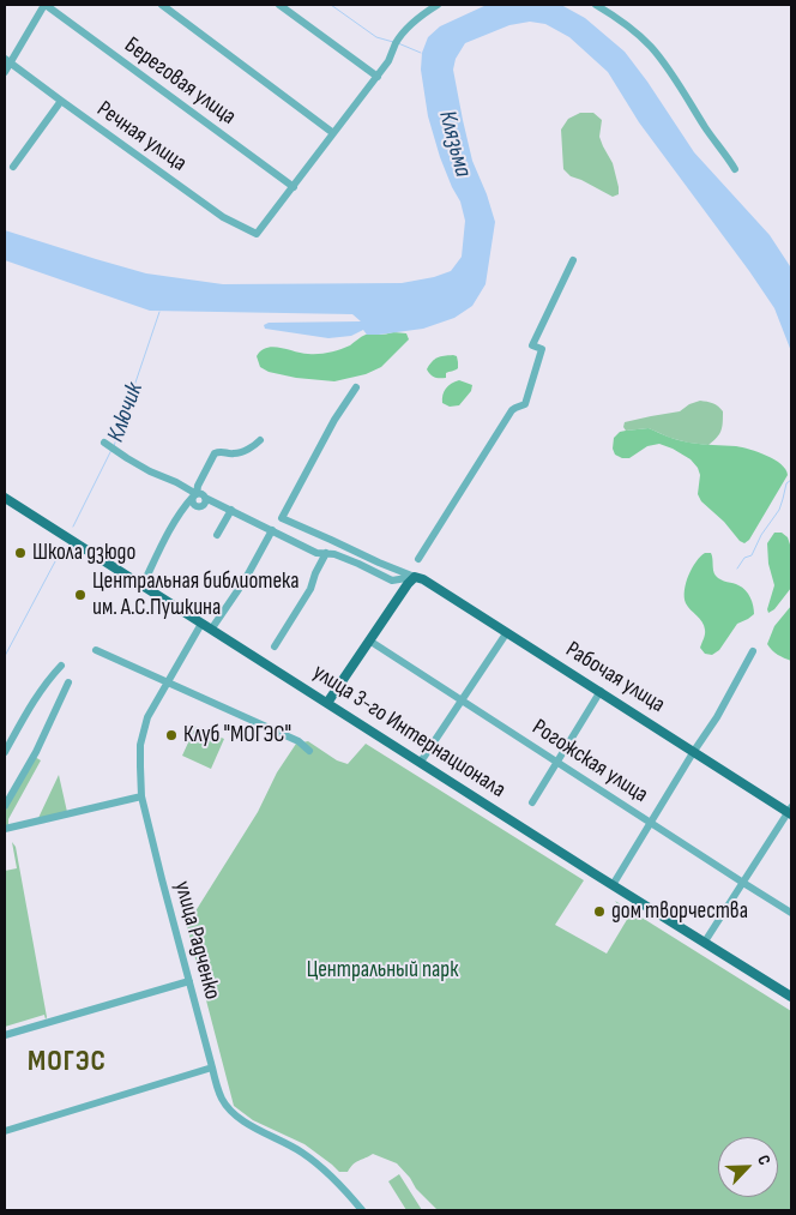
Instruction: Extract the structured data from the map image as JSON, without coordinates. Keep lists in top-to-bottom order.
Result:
{
  "streets": {
    "main road": ["Рабочая улица", "улица 3-го Интернационала"],
    "street": [
      "Береговая улица",
      "Речная улица",
      "Рогожская улица",
      "улица Радченко"
    ]
  },
  "crossings": [
    ["Береговая улица", "Речная улица"],
    ["улица 3-го Интернационала", "улица Радченко"]
  ],
  "districts": ["МОГЭС"],
  "water": ["Клязьма", "Ключик"],
  "parks": ["Центральный парк"],
  "places": [
    "Школа дзюдо",
    "Центральная библиотека им. А.С.Пушкина",
    "Клуб \"МОГЭС\"",
    "дом творчества"
  ],
  "north": "top right"
}
